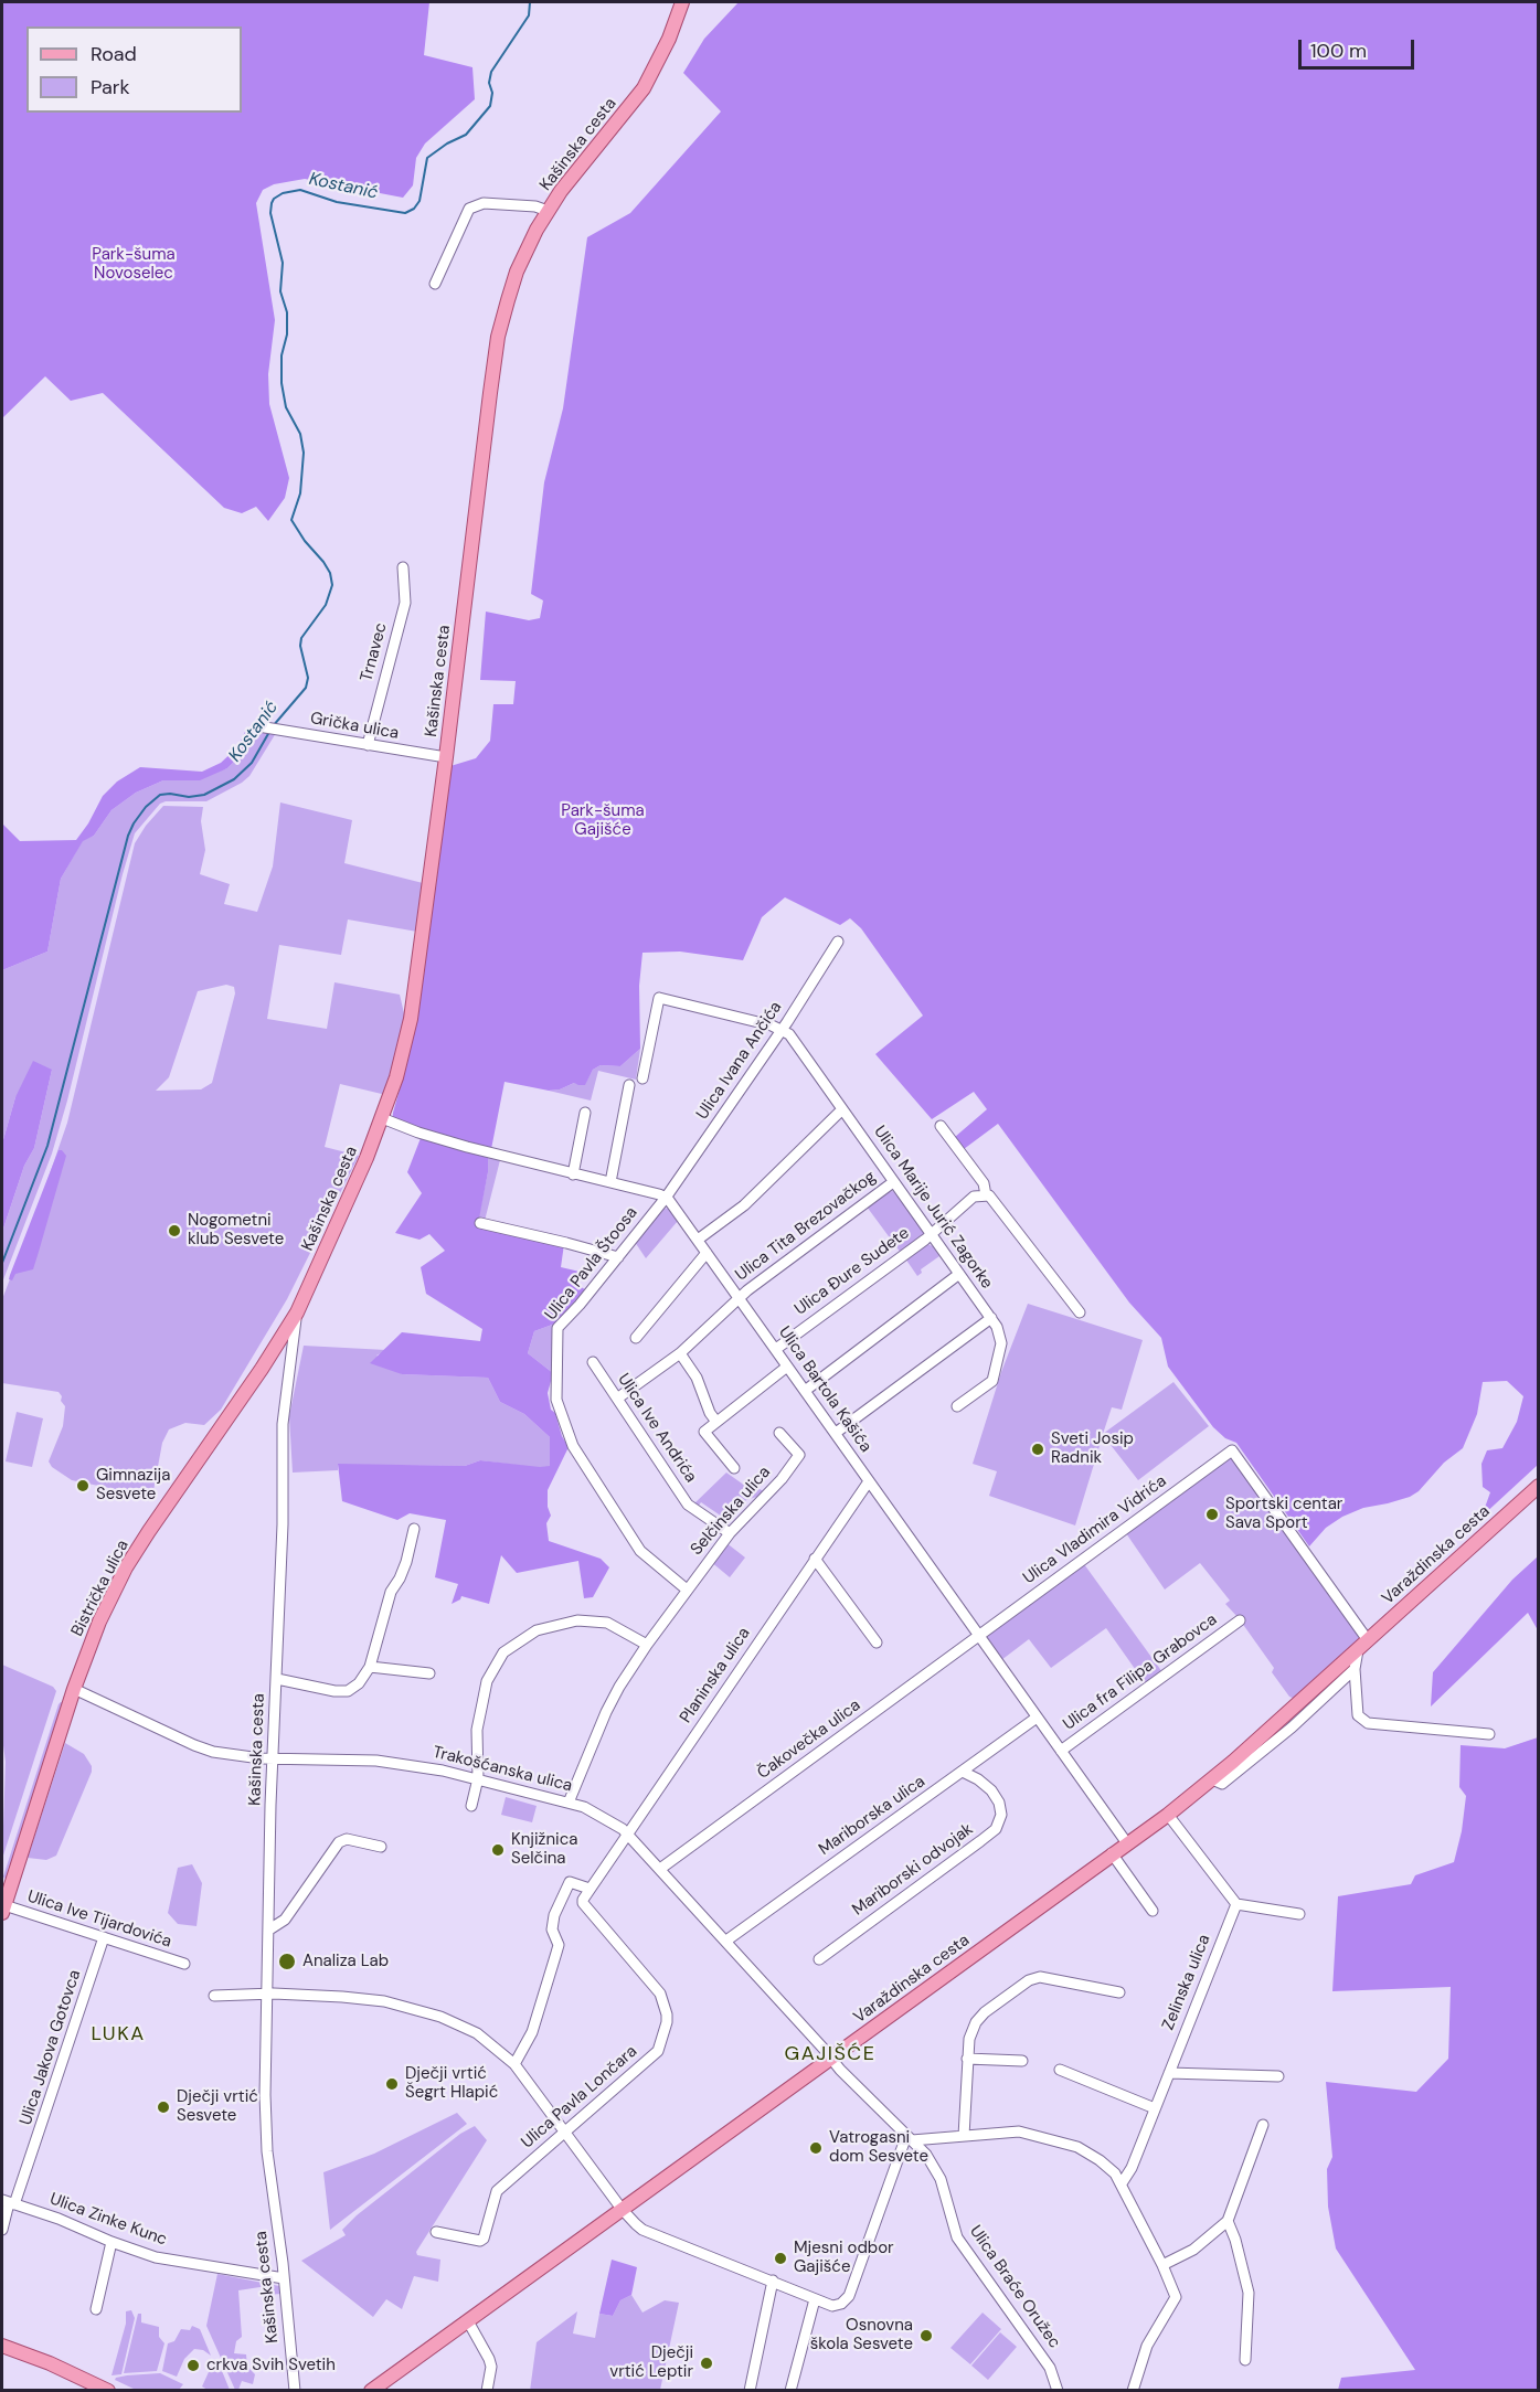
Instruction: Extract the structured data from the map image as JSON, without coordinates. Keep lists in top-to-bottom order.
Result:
{
  "streets": {
    "main road": ["Kašinska cesta", "Varaždinska cesta", "Bistrička ulica"],
    "street": [
      "Trnavec",
      "Grička ulica",
      "Ulica Ivana Ančića",
      "Ulica Marije Jurić Zagorke",
      "Ulica Tita Brezovačkog",
      "Ulica Pavla Štoosa",
      "Ulica Đure Sudete",
      "Ulica Bartola Kašića",
      "Ulica Ive Andrića",
      "Selčinska ulica",
      "Ulica Vladimira Vidrića",
      "Ulica fra Filipa Grabovca",
      "Planinska ulica",
      "Čakovečka ulica",
      "Trakošćanska ulica",
      "Mariborska ulica",
      "Mariborski odvojak",
      "Ulica Ive Tijardovića",
      "Zelinska ulica",
      "Ulica Jakova Gotovca",
      "Ulica Pavla Lončara",
      "Ulica Zinke Kunc",
      "Ulica Braće Oružec"
    ]
  },
  "crossings": [
    ["Kašinska cesta", "Grička ulica"],
    ["Kašinska cesta", "Bistrička ulica"],
    ["Kašinska cesta", "Trakošćanska ulica"],
    ["Kašinska cesta", "Ulica Zinke Kunc"],
    ["Trnavec", "Grička ulica"],
    ["Ulica Ivana Ančića", "Ulica Marije Jurić Zagorke"],
    ["Ulica Ivana Ančića", "Ulica Pavla Štoosa"],
    ["Ulica Ivana Ančića", "Ulica Bartola Kašića"],
    ["Ulica Marije Jurić Zagorke", "Ulica Tita Brezovačkog"],
    ["Ulica Marije Jurić Zagorke", "Ulica Đure Sudete"],
    ["Ulica Tita Brezovačkog", "Ulica Bartola Kašića"],
    ["Ulica Tita Brezovačkog", "Ulica Ive Andrića"],
    ["Ulica Pavla Štoosa", "Ulica Bartola Kašića"],
    ["Ulica Pavla Štoosa", "Selčinska ulica"],
    ["Ulica Đure Sudete", "Ulica Bartola Kašića"],
    ["Ulica Bartola Kašića", "Ulica Vladimira Vidrića"],
    ["Ulica Bartola Kašića", "Varaždinska cesta"],
    ["Ulica Bartola Kašića", "Ulica fra Filipa Grabovca"],
    ["Ulica Bartola Kašića", "Planinska ulica"],
    ["Ulica Bartola Kašića", "Čakovečka ulica"],
    ["Ulica Bartola Kašića", "Mariborska ulica"],
    ["Ulica Ive Andrića", "Selčinska ulica"],
    ["Selčinska ulica", "Trakošćanska ulica"],
    ["Ulica Vladimira Vidrića", "Varaždinska cesta"],
    ["Ulica Vladimira Vidrića", "Čakovečka ulica"],
    ["Varaždinska cesta", "Trakošćanska ulica"],
    ["Varaždinska cesta", "Ulica Braće Oružec"],
    ["Bistrička ulica", "Trakošćanska ulica"],
    ["Bistrička ulica", "Ulica Ive Tijardovića"],
    ["Planinska ulica", "Trakošćanska ulica"],
    ["Planinska ulica", "Ulica Pavla Lončara"],
    ["Čakovečka ulica", "Trakošćanska ulica"],
    ["Trakošćanska ulica", "Mariborska ulica"],
    ["Trakošćanska ulica", "Ulica Braće Oružec"],
    ["Mariborska ulica", "Mariborski odvojak"],
    ["Ulica Ive Tijardovića", "Ulica Jakova Gotovca"],
    ["Ulica Jakova Gotovca", "Ulica Zinke Kunc"]
  ],
  "districts": ["LUKA", "GAJIŠĆE"],
  "water": ["Kostanić"],
  "parks": ["Park-šuma Novoselec", "Park-šuma Gajišće"],
  "places": [
    "Nogometni klub Sesvete",
    "Sveti Josip Radnik",
    "Gimnazija Sesvete",
    "Sportski centar Sava Sport",
    "Knjižnica Selčina",
    "Analiza Lab",
    "Dječji vrtić Šegrt Hlapić",
    "Dječji vrtić Sesvete",
    "Vatrogasni dom Sesvete",
    "Mjesni odbor Gajišće",
    "Osnovna škola Sesvete",
    "Dječji vrtić Leptir",
    "crkva Svih Svetih"
  ],
  "legend": ["Road", "Park"],
  "scale_bar": "100 m"
}
